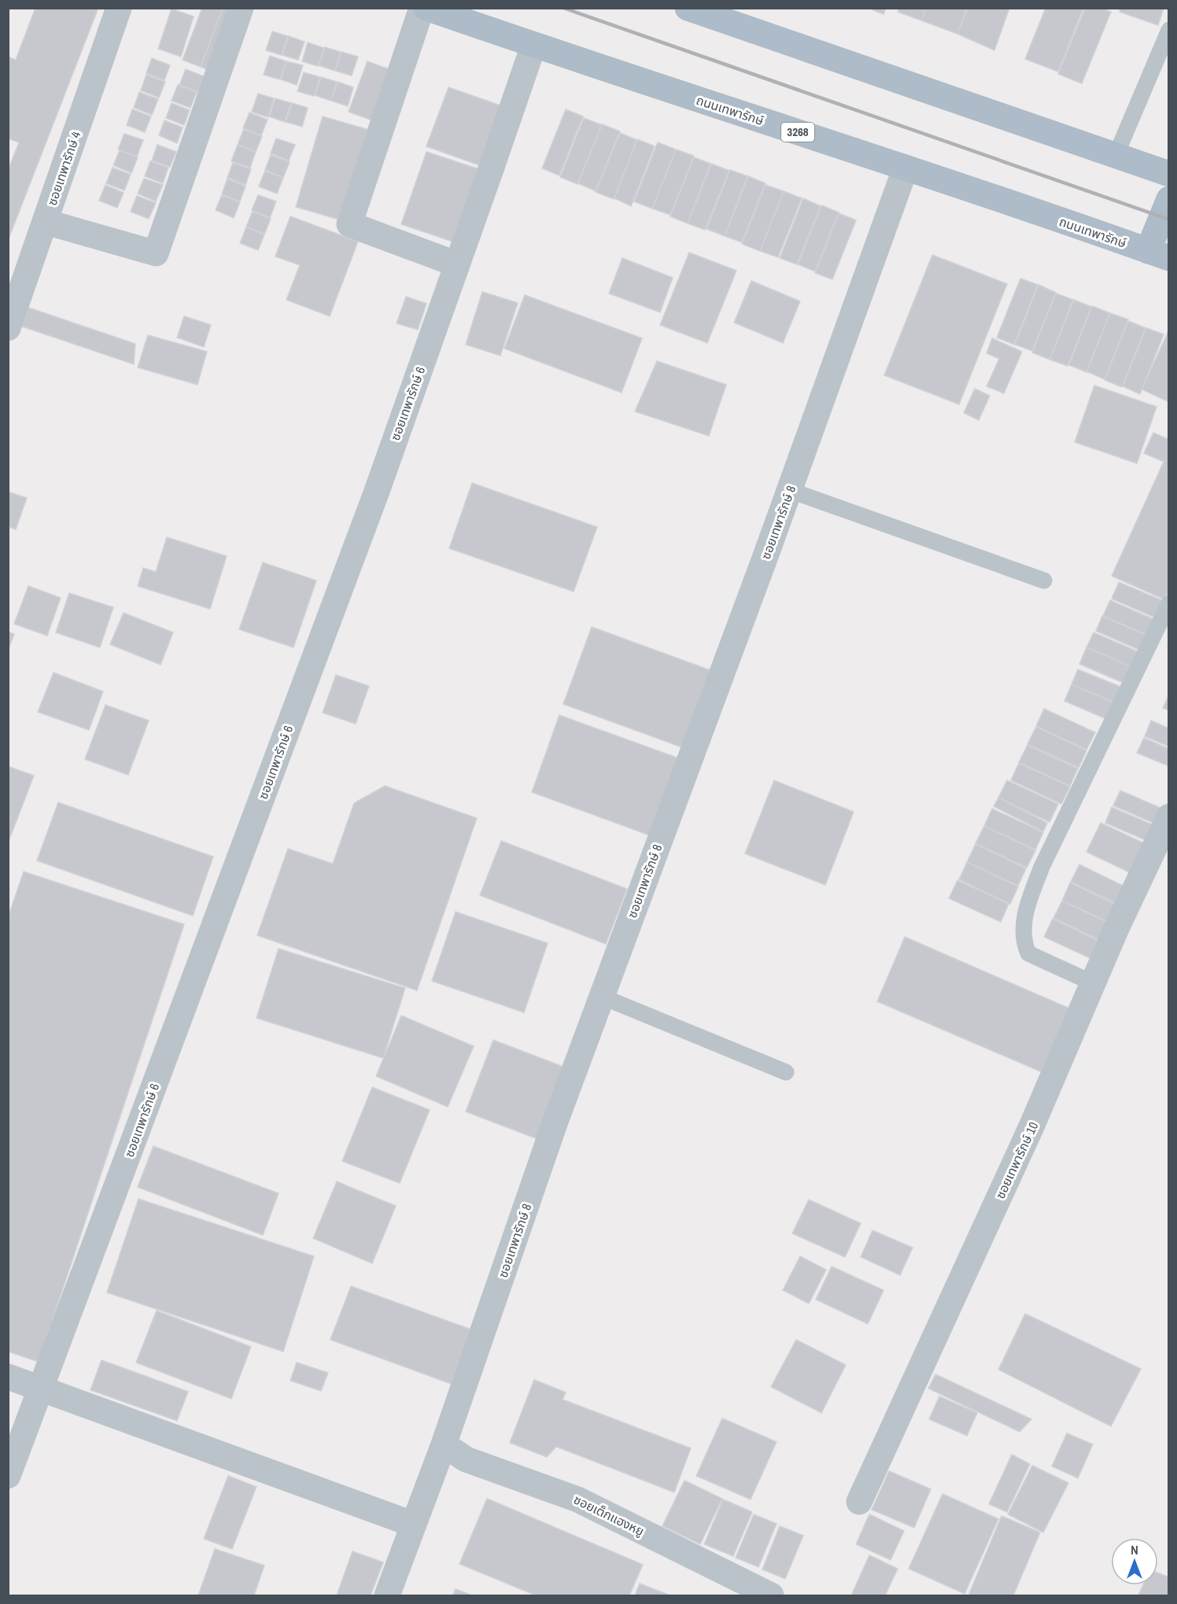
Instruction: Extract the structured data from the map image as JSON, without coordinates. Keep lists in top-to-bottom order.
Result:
{
  "streets": {
    "main road": ["ถนนเทพารักษ์", "3268"],
    "street": [
      "ซอยเทพารักษ์ 4",
      "ซอยเทพารักษ์ 6",
      "ซอยเทพารักษ์ 8",
      "ซอยเทพารักษ์ 10",
      "ซอยเต็กแฮงหยู"
    ]
  },
  "crossings": [
    ["ถนนเทพารักษ์", "ซอยเทพารักษ์ 6"],
    ["ถนนเทพารักษ์", "ซอยเทพารักษ์ 8"],
    ["ซอยเทพารักษ์ 8", "ซอยเต็กแฮงหยู"]
  ],
  "north": "top"
}
